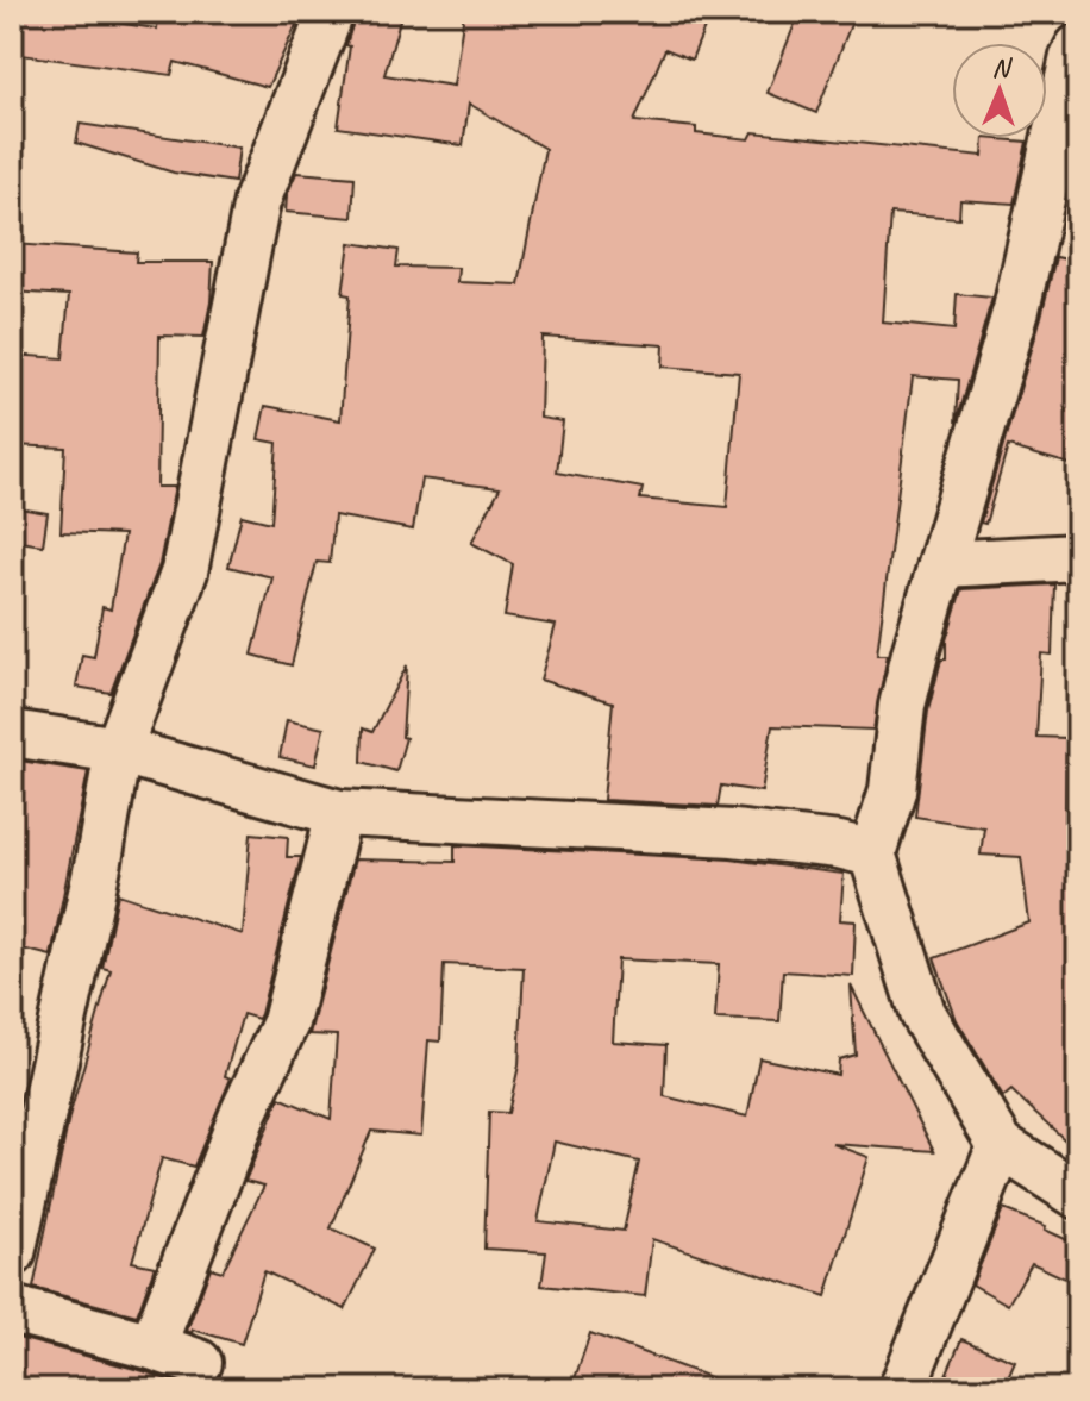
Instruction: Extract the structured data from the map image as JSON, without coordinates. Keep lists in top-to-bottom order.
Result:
{
  "north": "top"
}
